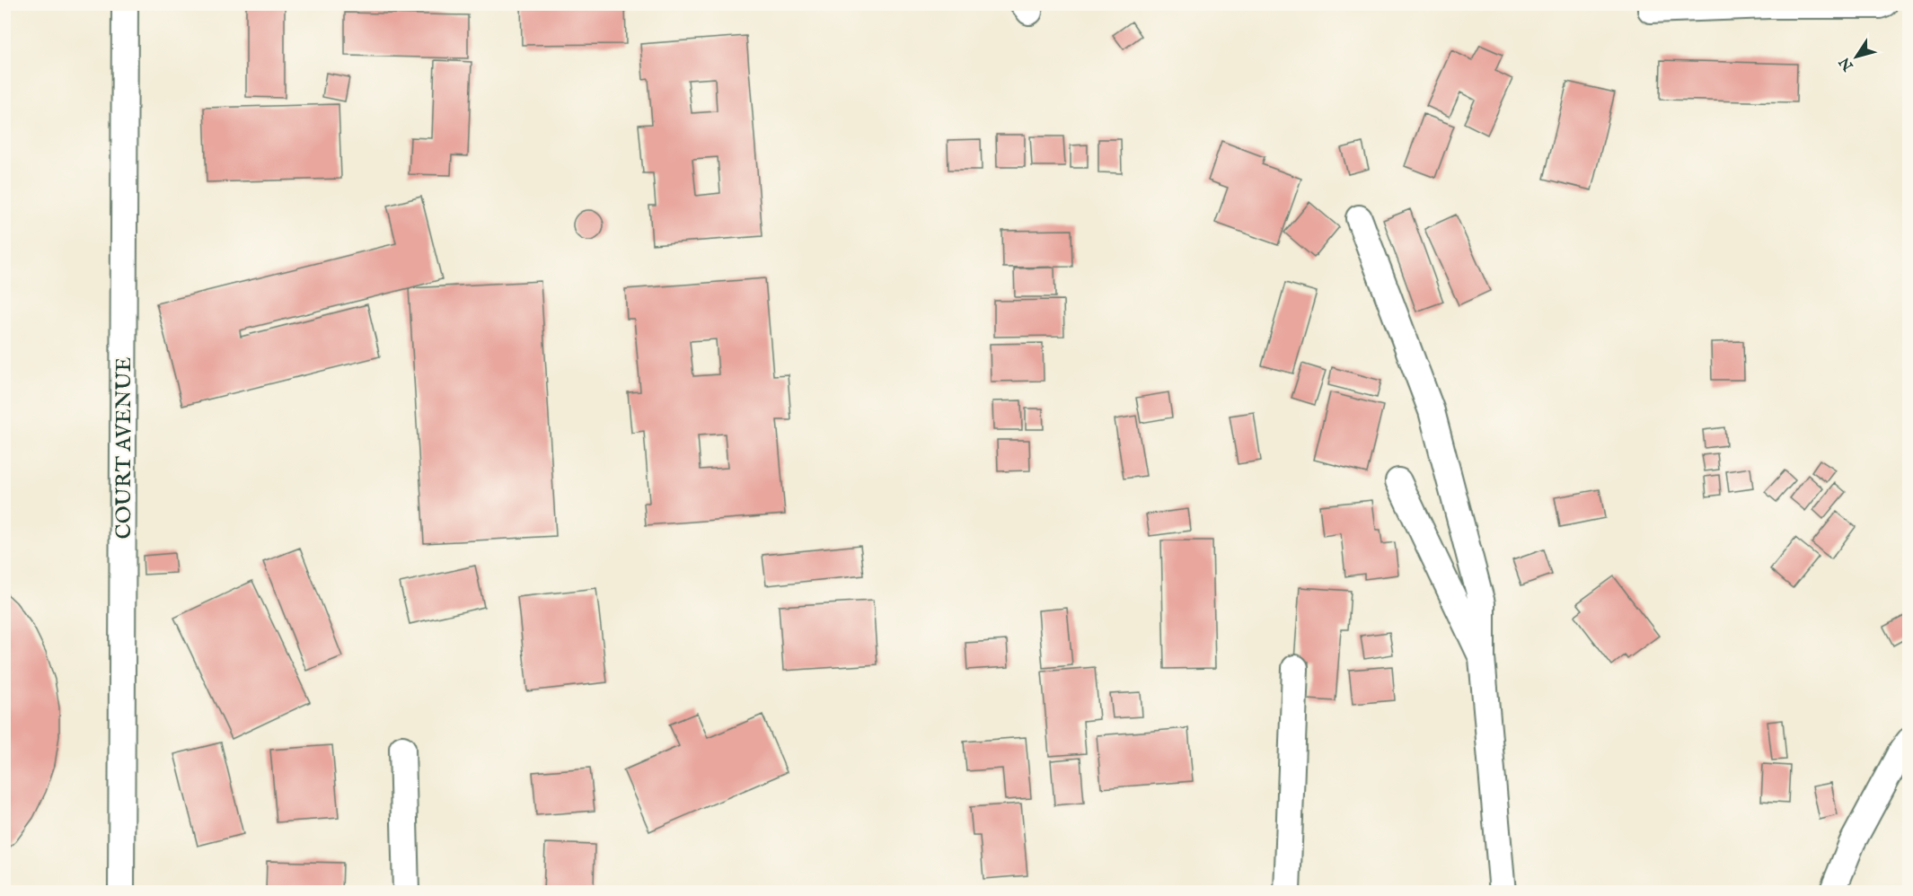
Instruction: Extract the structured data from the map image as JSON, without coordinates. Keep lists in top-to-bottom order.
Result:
{
  "streets": {
    "street": ["COURT AVENUE"]
  },
  "north": "bottom left"
}
